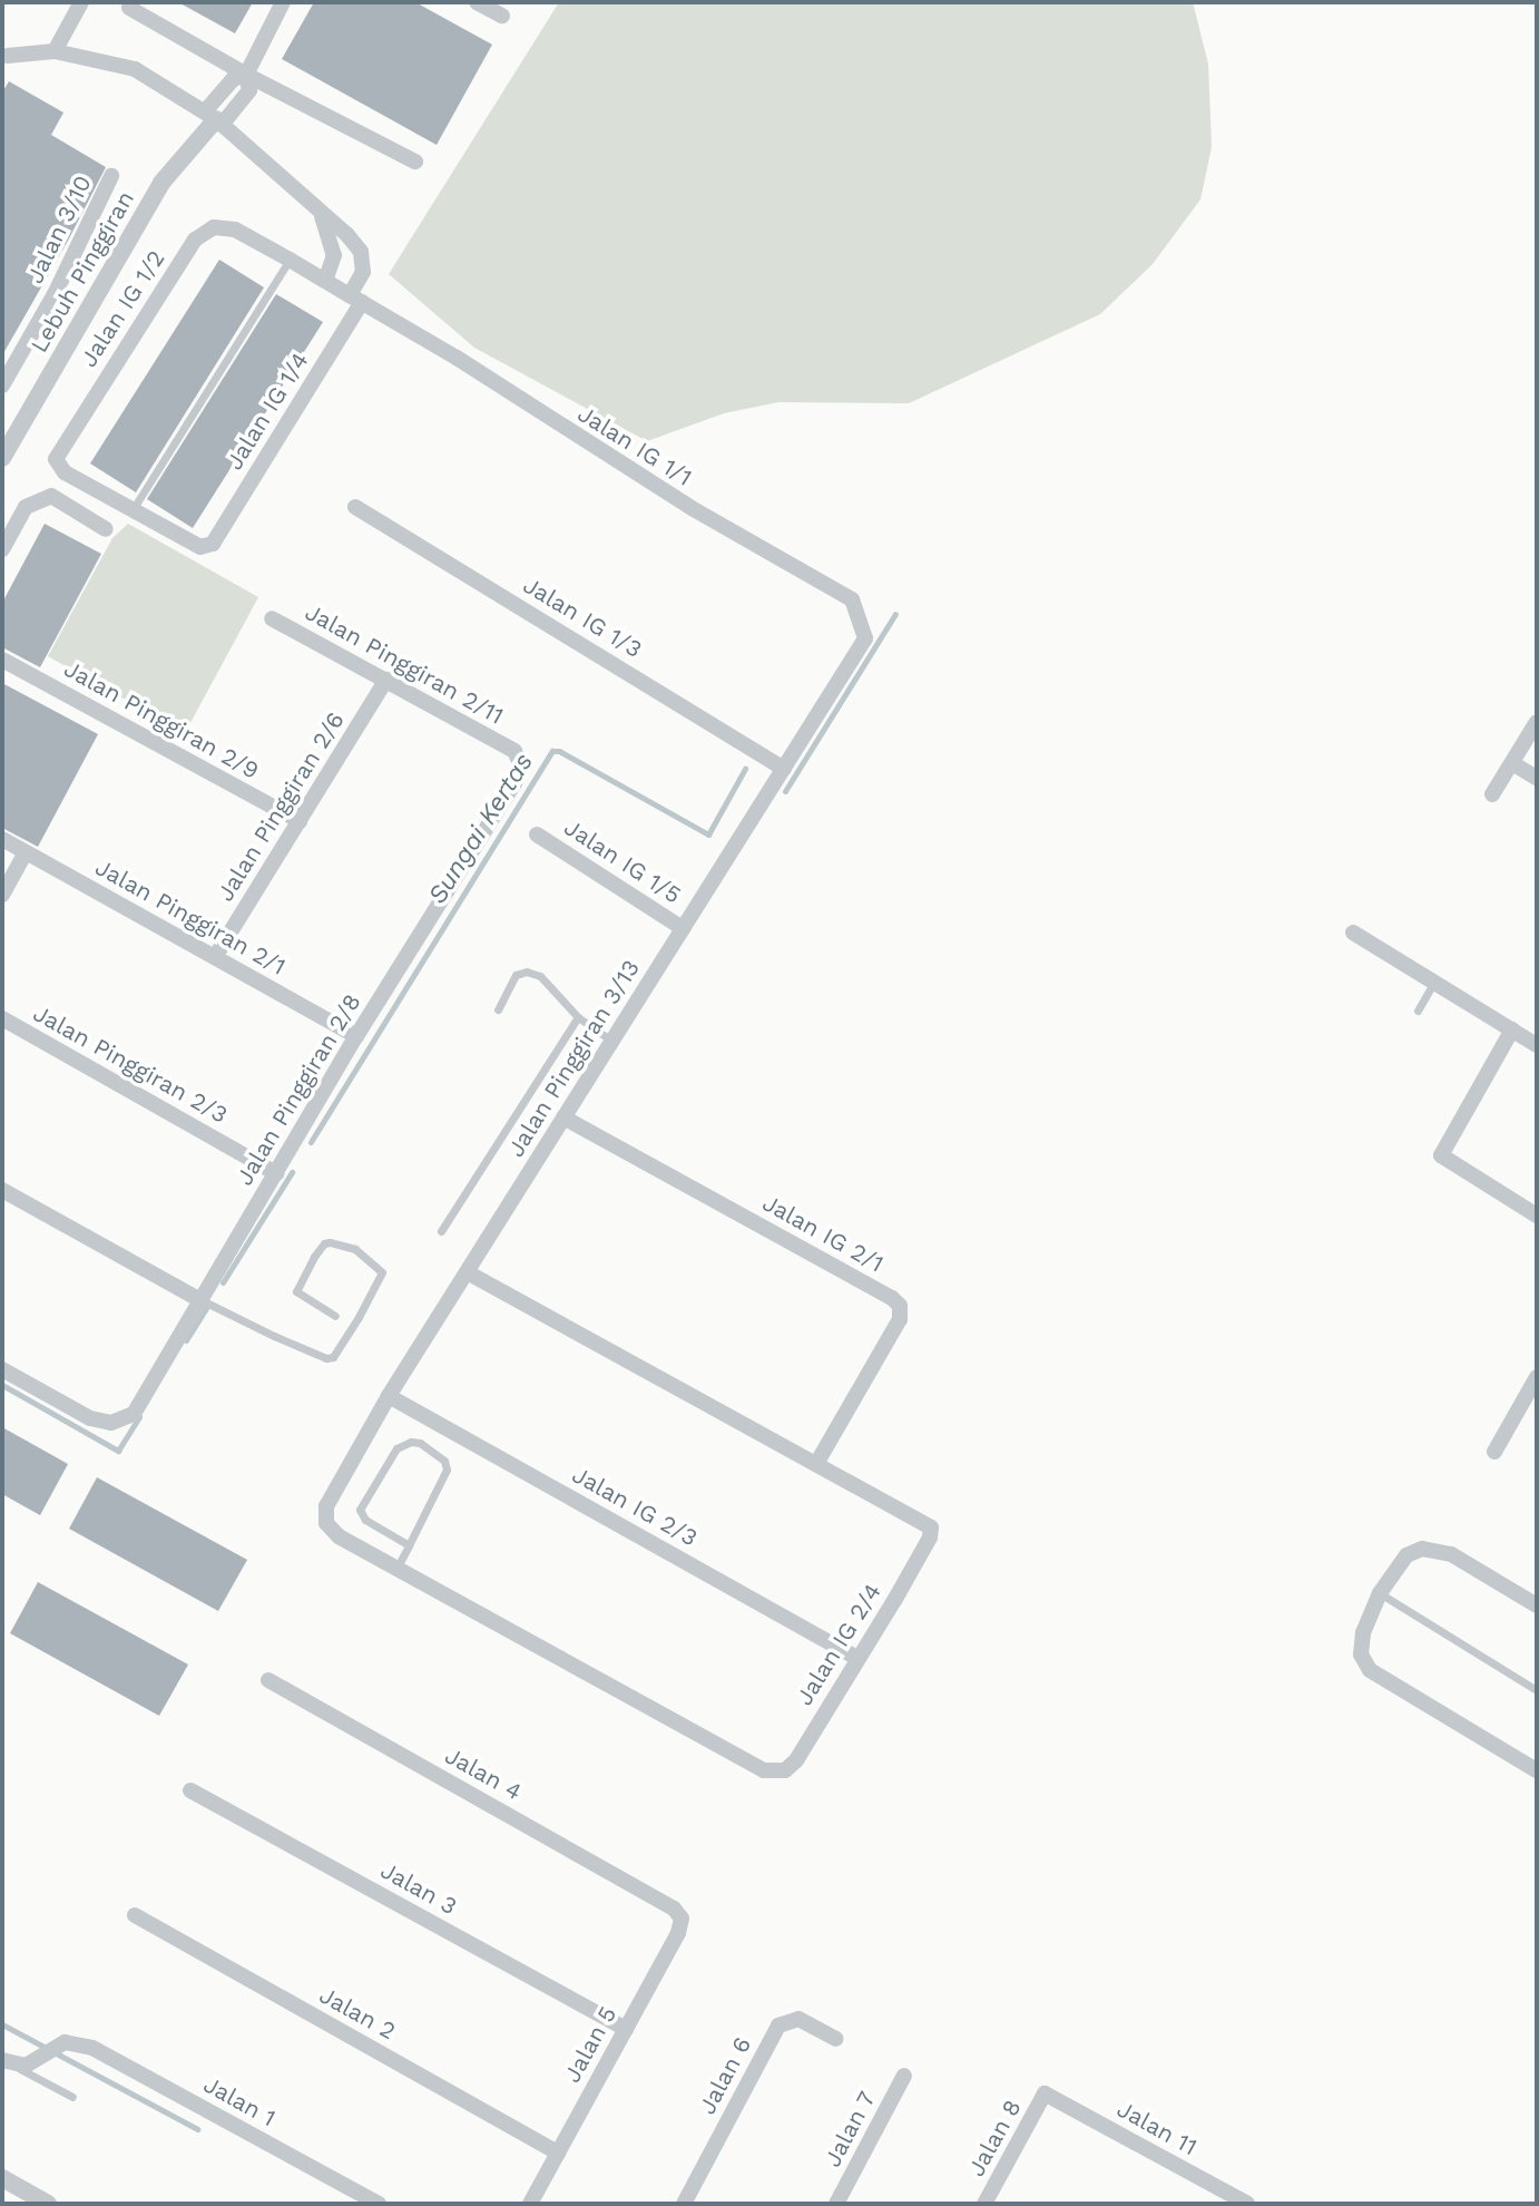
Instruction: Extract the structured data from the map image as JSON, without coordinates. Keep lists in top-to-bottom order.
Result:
{
  "streets": {
    "street": [
      "Jalan 3/10",
      "Lebuh Pinggiran",
      "Jalan IG 1/2",
      "Jalan IG 1/4",
      "Jalan IG 1/1",
      "Jalan IG 1/3",
      "Jalan Pinggiran 2/11",
      "Jalan Pinggiran 2/9",
      "Jalan Pinggiran 2/6",
      "Jalan IG 1/5",
      "Jalan Pinggiran 2/1",
      "Jalan Pinggiran 3/13",
      "Jalan Pinggiran 2/3",
      "Jalan Pinggiran 2/8",
      "Jalan IG 2/1",
      "Jalan IG 2/3",
      "Jalan IG 2/4",
      "Jalan 4",
      "Jalan 3",
      "Jalan 2",
      "Jalan 5",
      "Jalan 6",
      "Jalan 1",
      "Jalan 11",
      "Jalan 7",
      "Jalan 8"
    ]
  },
  "crossings": [
    ["Lebuh Pinggiran", "Jalan IG 1/4"],
    ["Jalan IG 1/2", "Jalan IG 1/4"],
    ["Jalan IG 1/2", "Jalan IG 1/1"],
    ["Jalan IG 1/4", "Jalan IG 1/1"],
    ["Jalan IG 1/1", "Jalan Pinggiran 3/13"],
    ["Jalan IG 1/3", "Jalan Pinggiran 3/13"],
    ["Jalan Pinggiran 2/11", "Jalan Pinggiran 2/6"],
    ["Jalan Pinggiran 2/11", "Jalan Pinggiran 2/8"],
    ["Jalan Pinggiran 2/9", "Jalan Pinggiran 2/6"],
    ["Jalan Pinggiran 2/6", "Jalan Pinggiran 2/1"],
    ["Jalan IG 1/5", "Jalan Pinggiran 3/13"],
    ["Jalan Pinggiran 2/1", "Jalan Pinggiran 2/8"],
    ["Jalan Pinggiran 3/13", "Jalan IG 2/1"],
    ["Jalan Pinggiran 3/13", "Jalan IG 2/3"],
    ["Jalan Pinggiran 3/13", "Jalan IG 2/4"],
    ["Jalan Pinggiran 2/3", "Jalan Pinggiran 2/8"],
    ["Jalan IG 2/1", "Jalan IG 2/4"],
    ["Jalan IG 2/3", "Jalan IG 2/4"],
    ["Jalan 4", "Jalan 5"],
    ["Jalan 3", "Jalan 5"],
    ["Jalan 2", "Jalan 5"],
    ["Jalan 11", "Jalan 8"]
  ],
  "water": ["Sungai Kertas"]
}
